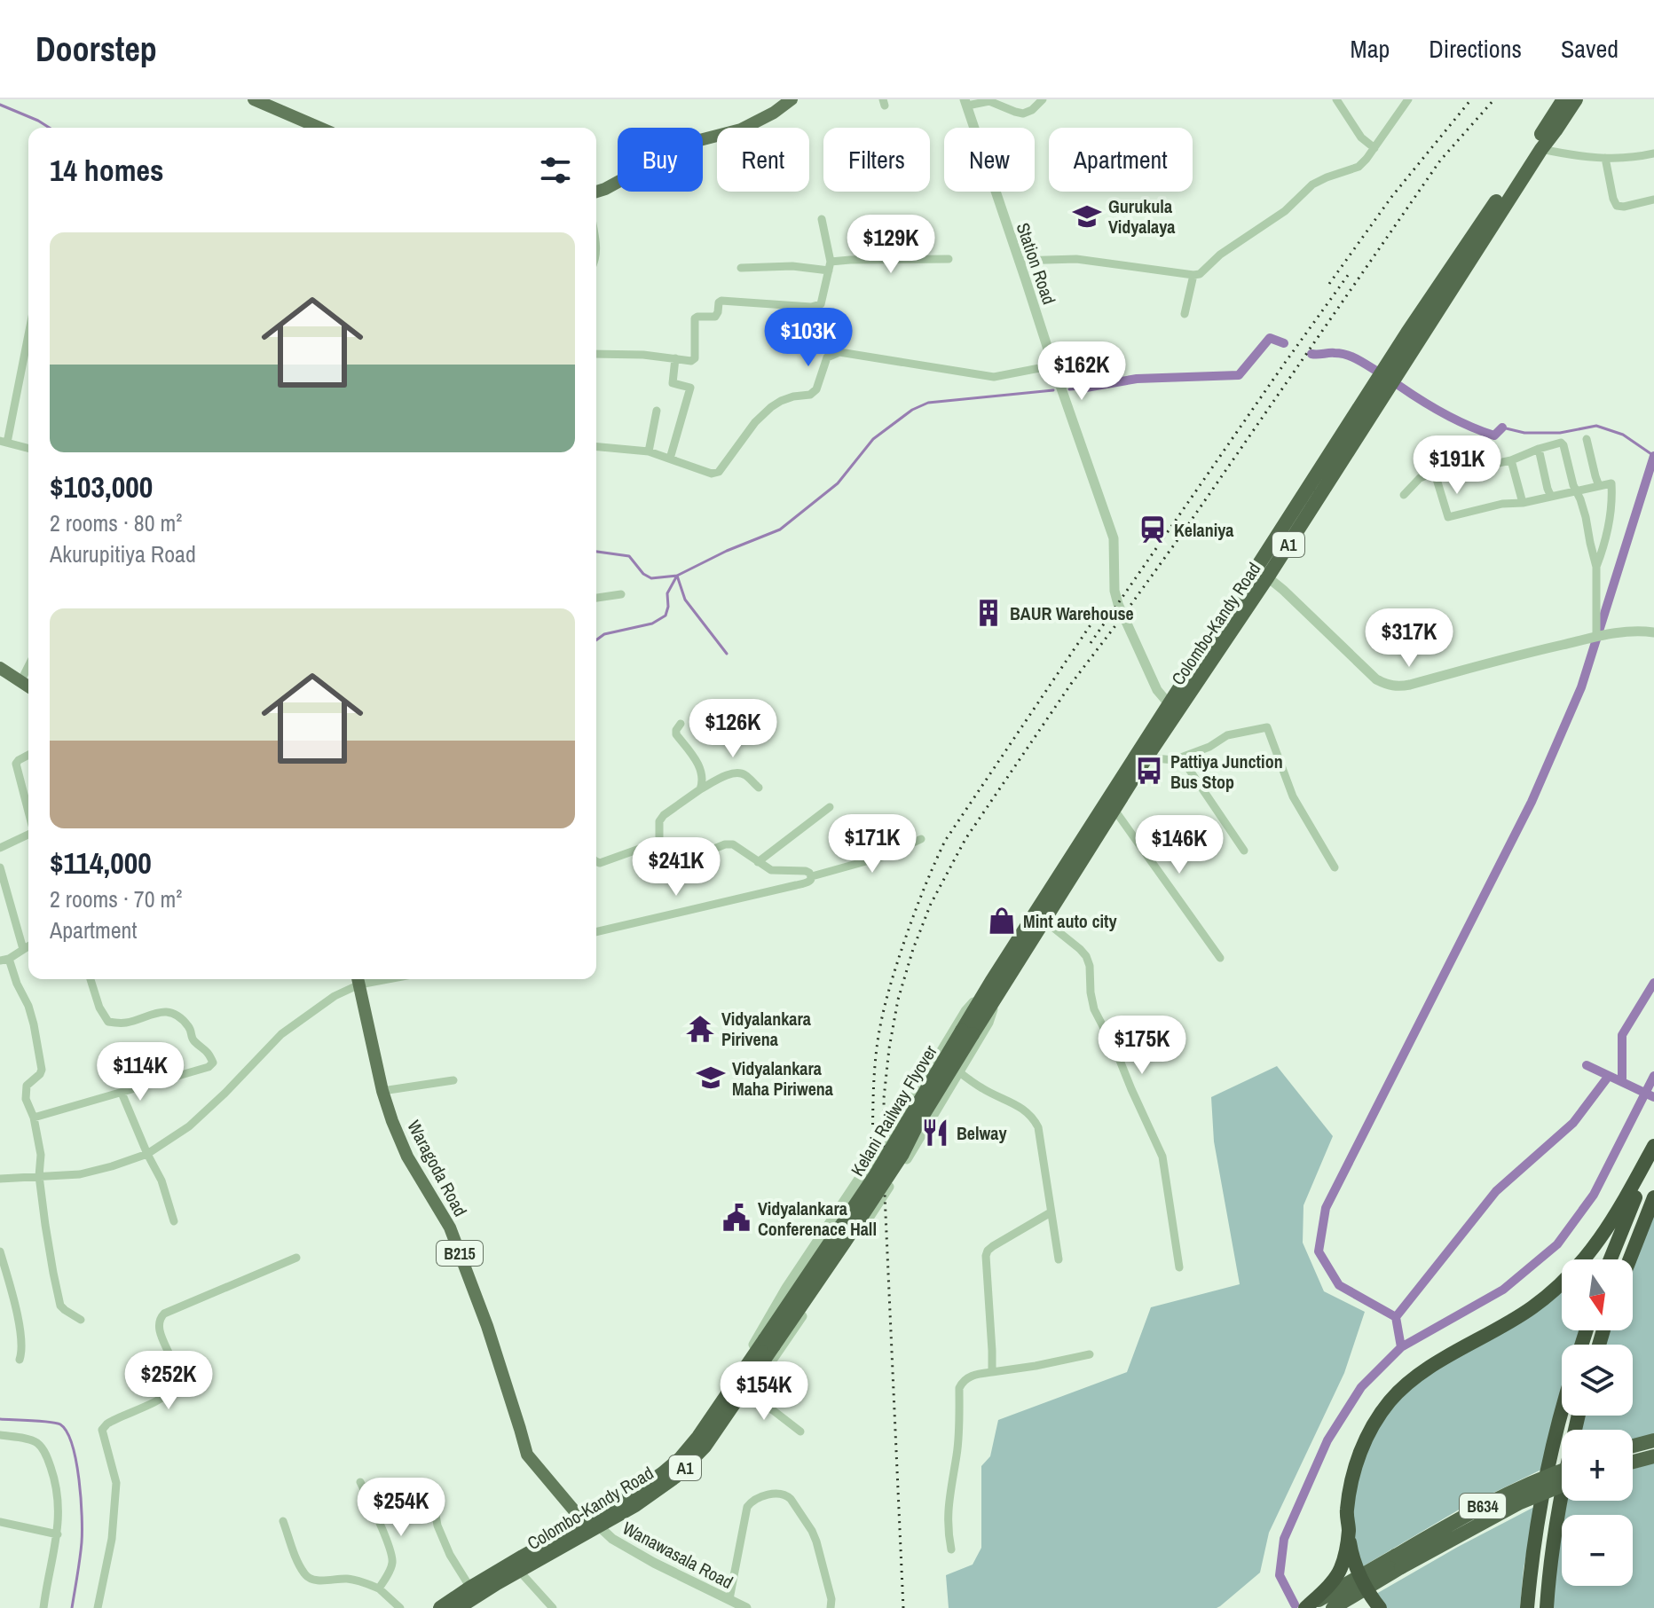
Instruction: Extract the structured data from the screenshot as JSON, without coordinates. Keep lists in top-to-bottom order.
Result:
{
  "streets": {
    "highway": [
      "A1",
      "Colombo-Kandy Road",
      "Kelani Railway Flyover",
      "B634"
    ],
    "main road": ["Waragoda Road", "B215"],
    "street": ["Station Road", "Wanawasala Road"]
  },
  "crossings": [
    ["Station Road", "Colombo-Kandy Road"],
    ["Colombo-Kandy Road", "Kelani Railway Flyover"],
    ["Colombo-Kandy Road", "Waragoda Road"],
    ["Colombo-Kandy Road", "Wanawasala Road"]
  ],
  "places": {
    "school or university": ["Gurukula Vidyalaya", "Vidyalankara Maha Piriwena"],
    "station": ["Kelaniya"],
    "building": ["BAUR Warehouse"],
    "bus stop": ["Pattiya Junction Bus Stop"],
    "shop": ["Mint auto city"],
    "temple": ["Vidyalankara Pirivena"],
    "restaurant": ["Belway"],
    "public building": ["Vidyalankara Conferenace Hall"]
  },
  "north": "bottom",
  "page": {
    "header": "Doorstep",
    "nav": ["Map", "Directions", "Saved"],
    "chip": [
      "Buy",
      "Rent",
      "Filters",
      "New",
      "Apartment"
    ],
    "heading": "14 homes",
    "list": [
      {
        "name": "$103,000",
        "note": "2 rooms · 80 m² · Akurupitiya Road"
      },
      {
        "name": "$114,000",
        "note": "2 rooms · 70 m² · Apartment"
      }
    ],
    "price": [
      "$129K",
      "$103K",
      "$162K",
      "$191K",
      "$317K",
      "$126K",
      "$171K",
      "$146K",
      "$241K",
      "$175K",
      "$114K",
      "$252K",
      "$154K",
      "$254K"
    ],
    "map_buttons": ["+", "−"]
  }
}
